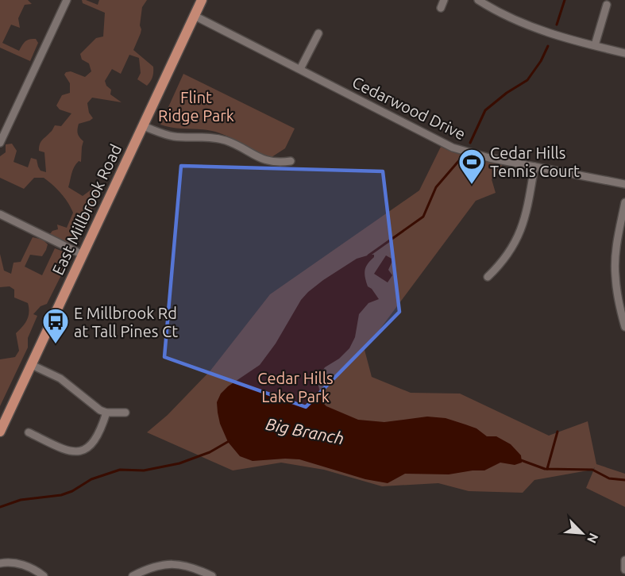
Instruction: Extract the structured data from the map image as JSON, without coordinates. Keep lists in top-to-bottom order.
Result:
{
  "streets": {
    "main road": ["East Millbrook Road"],
    "street": ["Cedarwood Drive"]
  },
  "crossings": [
    ["Cedarwood Drive", "East Millbrook Road"]
  ],
  "water": ["Big Branch"],
  "parks": ["Flint Ridge Park", "Cedar Hills Lake Park"],
  "places": {
    "sports": ["Cedar Hills Tennis Court"],
    "bus stop": ["E Millbrook Rd at Tall Pines Ct"]
  },
  "north": "bottom right"
}
